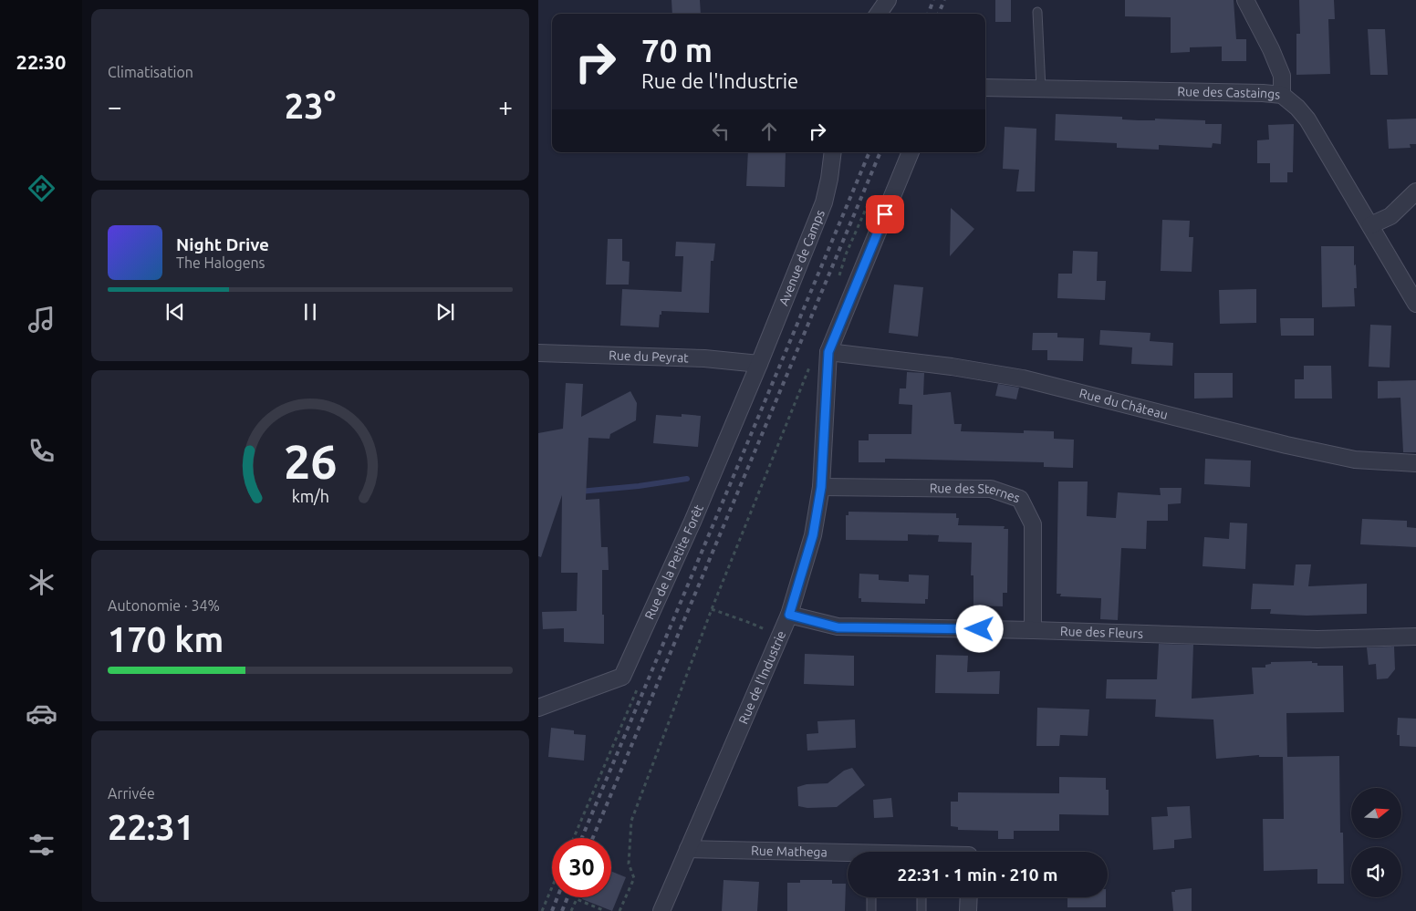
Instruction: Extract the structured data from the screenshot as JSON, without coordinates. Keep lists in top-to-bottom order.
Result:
{
  "streets": {
    "street": [
      "Rue des Castaings",
      "Avenue de Camps",
      "Rue du Peyrat",
      "Rue du Château",
      "Rue des Sternes",
      "Rue de la Petite Forêt",
      "Rue des Fleurs",
      "Rue de l'Industrie",
      "Rue Mathega"
    ]
  },
  "crossings": [
    ["Avenue de Camps", "Rue du Peyrat"],
    ["Avenue de Camps", "Rue de la Petite Forêt"],
    ["Rue du Peyrat", "Rue de la Petite Forêt"],
    ["Rue du Château", "Rue de l'Industrie"],
    ["Rue des Sternes", "Rue des Fleurs"],
    ["Rue des Sternes", "Rue de l'Industrie"],
    ["Rue des Fleurs", "Rue de l'Industrie"],
    ["Rue de l'Industrie", "Rue Mathega"]
  ],
  "north": "right",
  "page": {
    "tabs": "22:30",
    "tile": [
      "Climatisation",
      ["Autonomie · 34%", "170 km"],
      ["Arrivée", "22:31"]
    ],
    "turn": ["70 m", "Rue de l'Industrie"],
    "heat": ["−", "23°", "+"],
    "song": ["Night Drive", "The Halogens"],
    "limit": "30",
    "trip": "22:31 · 1 min · 210 m",
    "gauge": ["26", "km/h"]
  }
}
